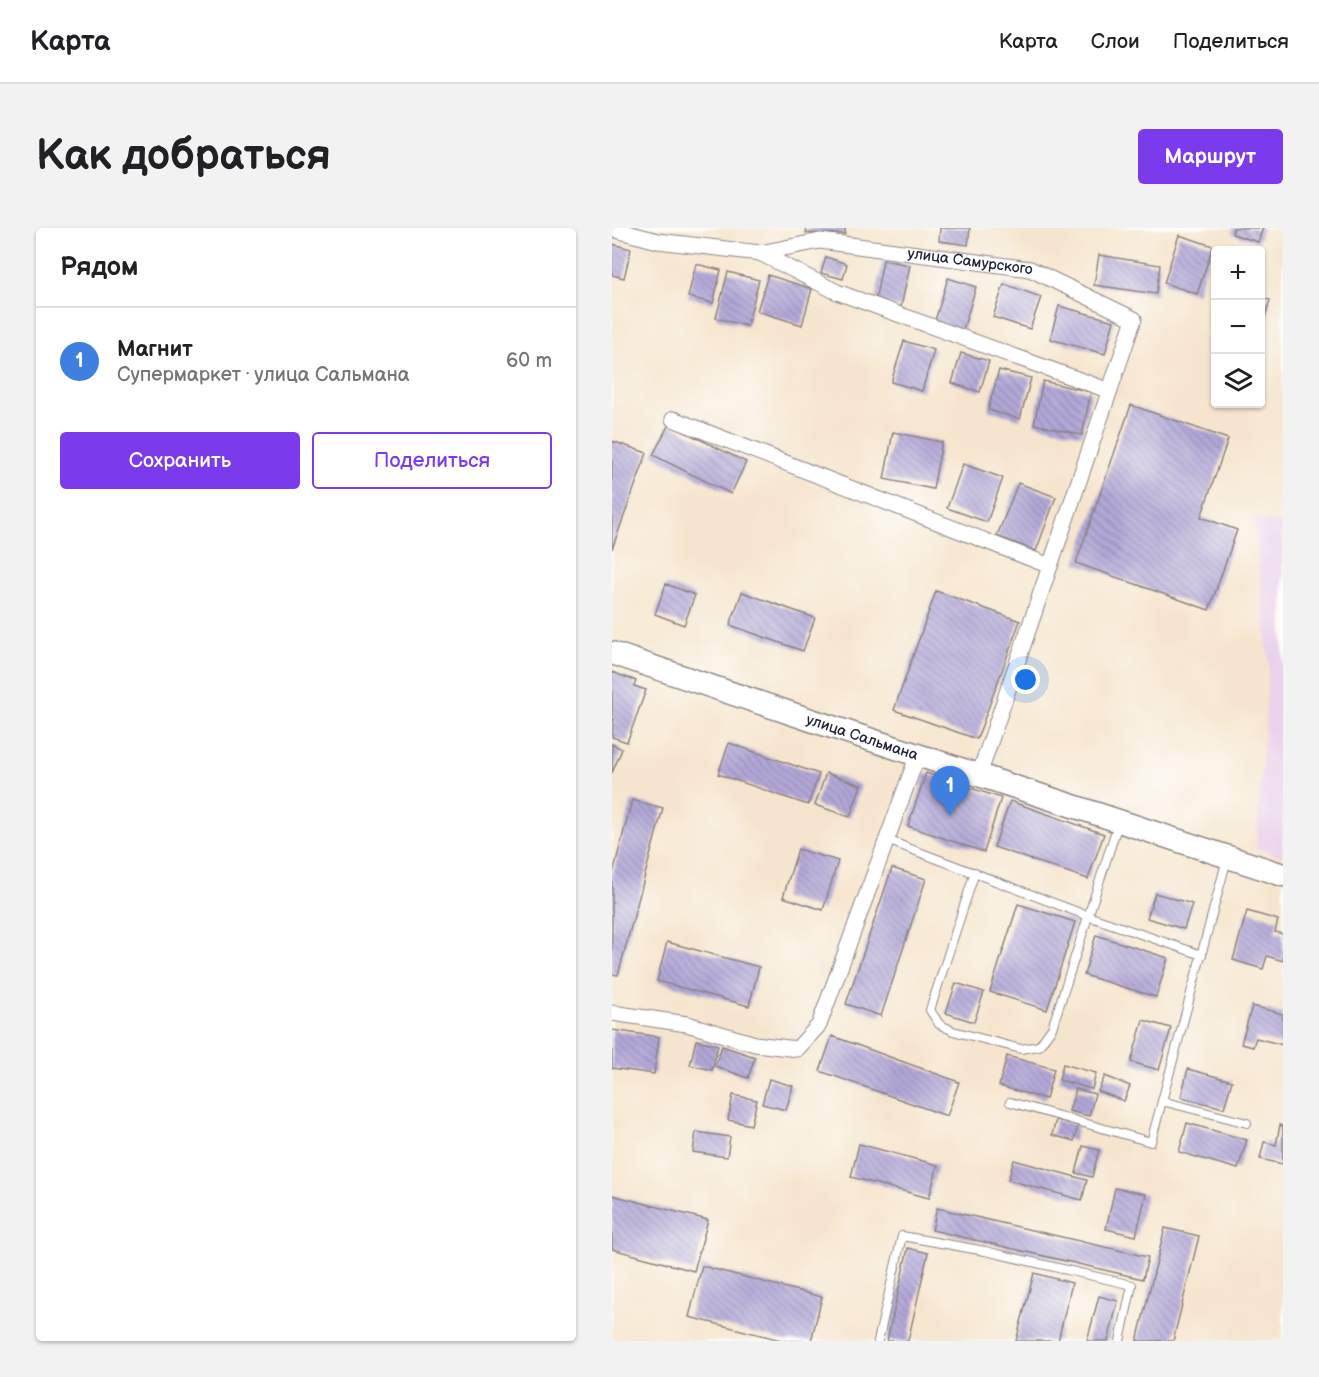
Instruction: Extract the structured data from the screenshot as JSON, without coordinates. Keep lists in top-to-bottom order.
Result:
{
  "streets": {
    "main road": ["улица Сальмана"],
    "street": ["улица Самурского"]
  },
  "page": {
    "header": "Карта",
    "nav": ["Карта", "Слои", "Поделиться"],
    "buttons": [
      "Маршрут",
      ["Сохранить", "Поделиться"]
    ],
    "title": "Как добраться",
    "heading": "Рядом",
    "map_buttons": ["+", "−"],
    "list": [
      {
        "mark": "1",
        "name": "Магнит",
        "note": "Супермаркет · улица Сальмана",
        "value": "60 m"
      }
    ],
    "pins": "1"
  }
}
